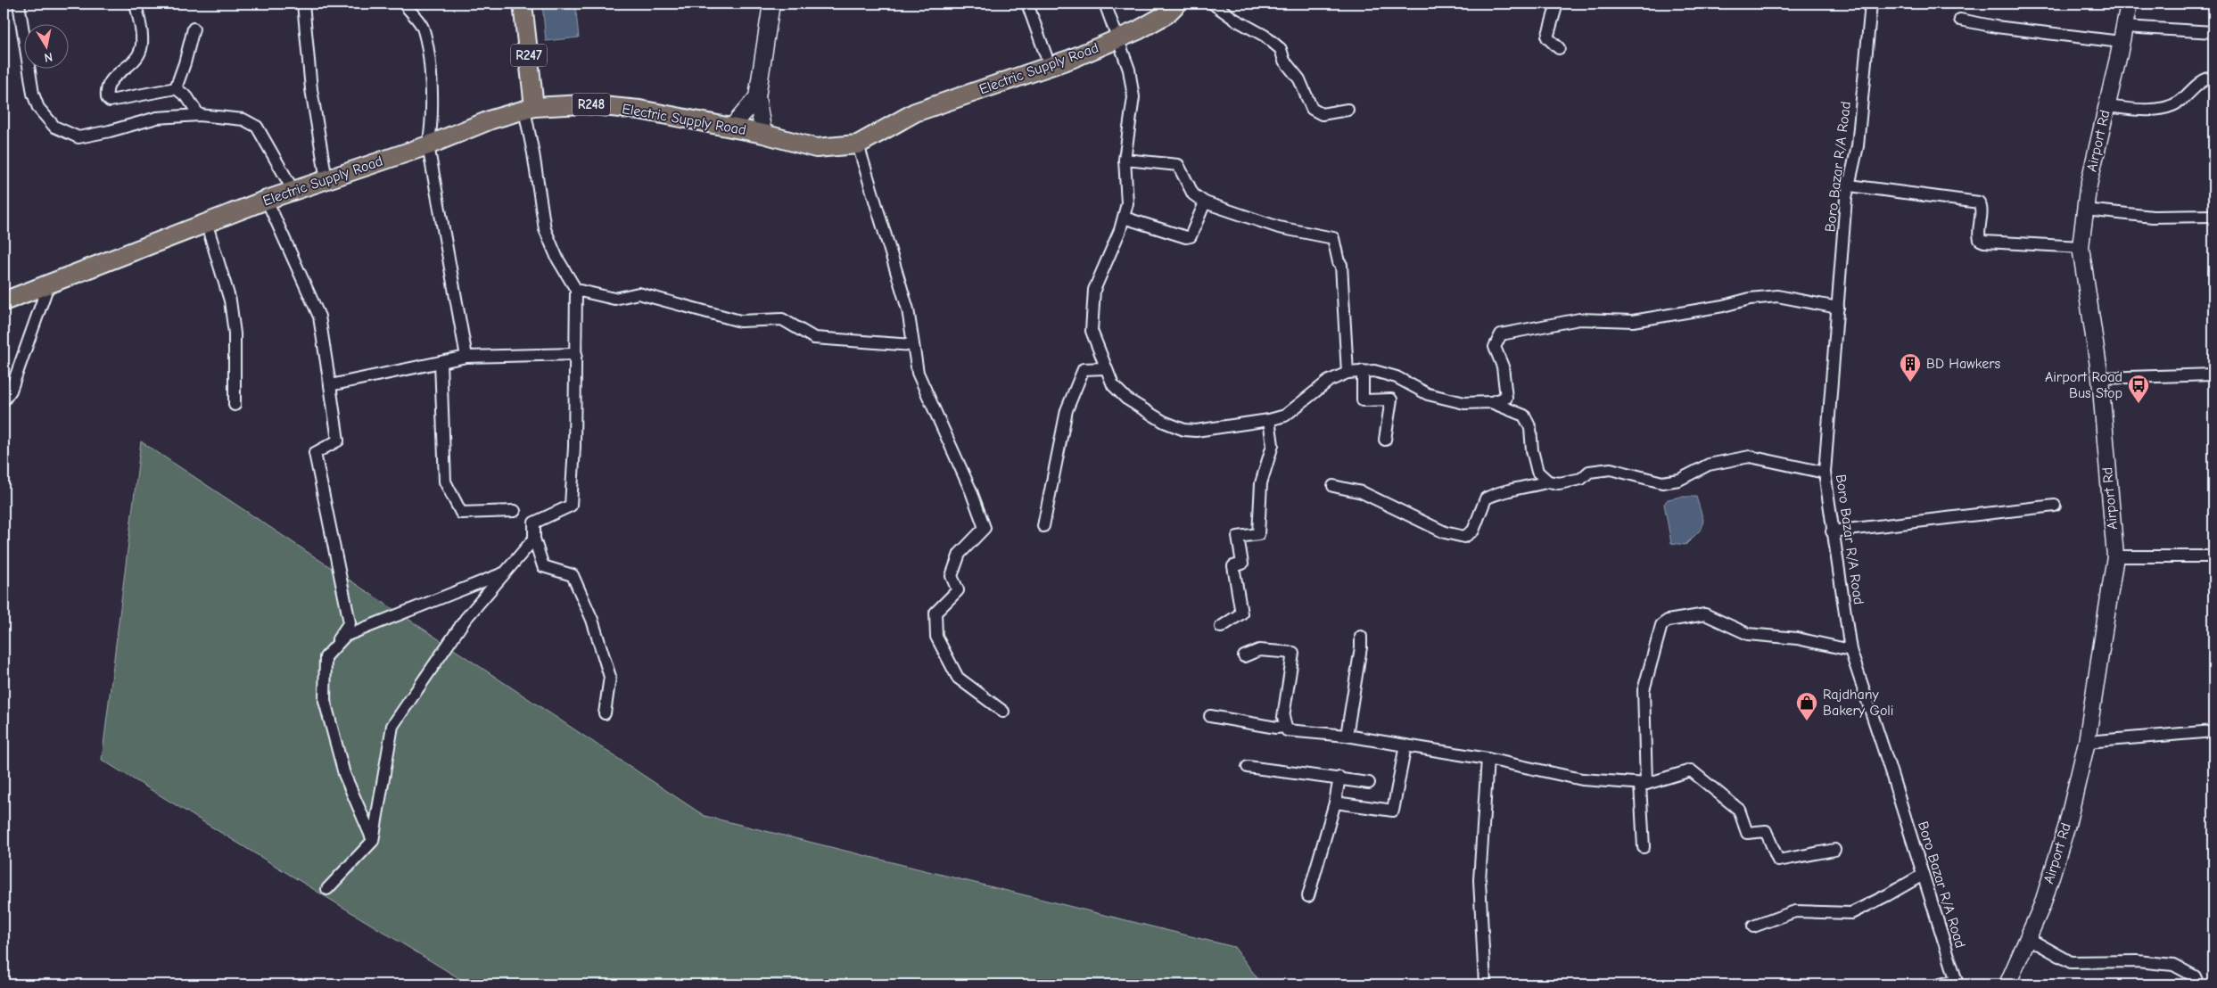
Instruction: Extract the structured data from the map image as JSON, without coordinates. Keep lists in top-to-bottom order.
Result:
{
  "streets": {
    "main road": [
      "R247",
      "Electric Supply Road",
      "R248",
      "Airport Rd"
    ],
    "street": ["Boro Bazar R/A Road"]
  },
  "crossings": [
    ["R247", "Electric Supply Road"]
  ],
  "places": {
    "building": ["BD Hawkers"],
    "bus stop": ["Airport Road Bus Stop"],
    "shop": ["Rajdhany Bakery Goli"]
  },
  "north": "bottom"
}
